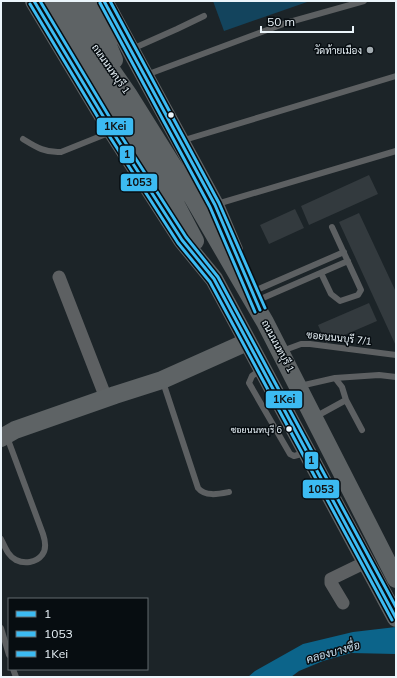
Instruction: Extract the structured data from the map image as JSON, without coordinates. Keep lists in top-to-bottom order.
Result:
{
  "streets": {
    "main road": ["ถนนนนทบุรี 1"],
    "lane": ["ซอยนนนบุรี 7/1"]
  },
  "crossings": [
    ["ถนนนนทบุรี 1", "ซอยนนนบุรี 7/1"]
  ],
  "water": ["คลองบางซื่อ"],
  "places": ["วัดท้ายเมือง", "ซอยนนทบุรี 6"],
  "lines": ["transit line 1", "transit line 1Kei", "transit line 1053"],
  "legend": ["1", "1053", "1Kei"],
  "scale_bar": "50 m"
}
